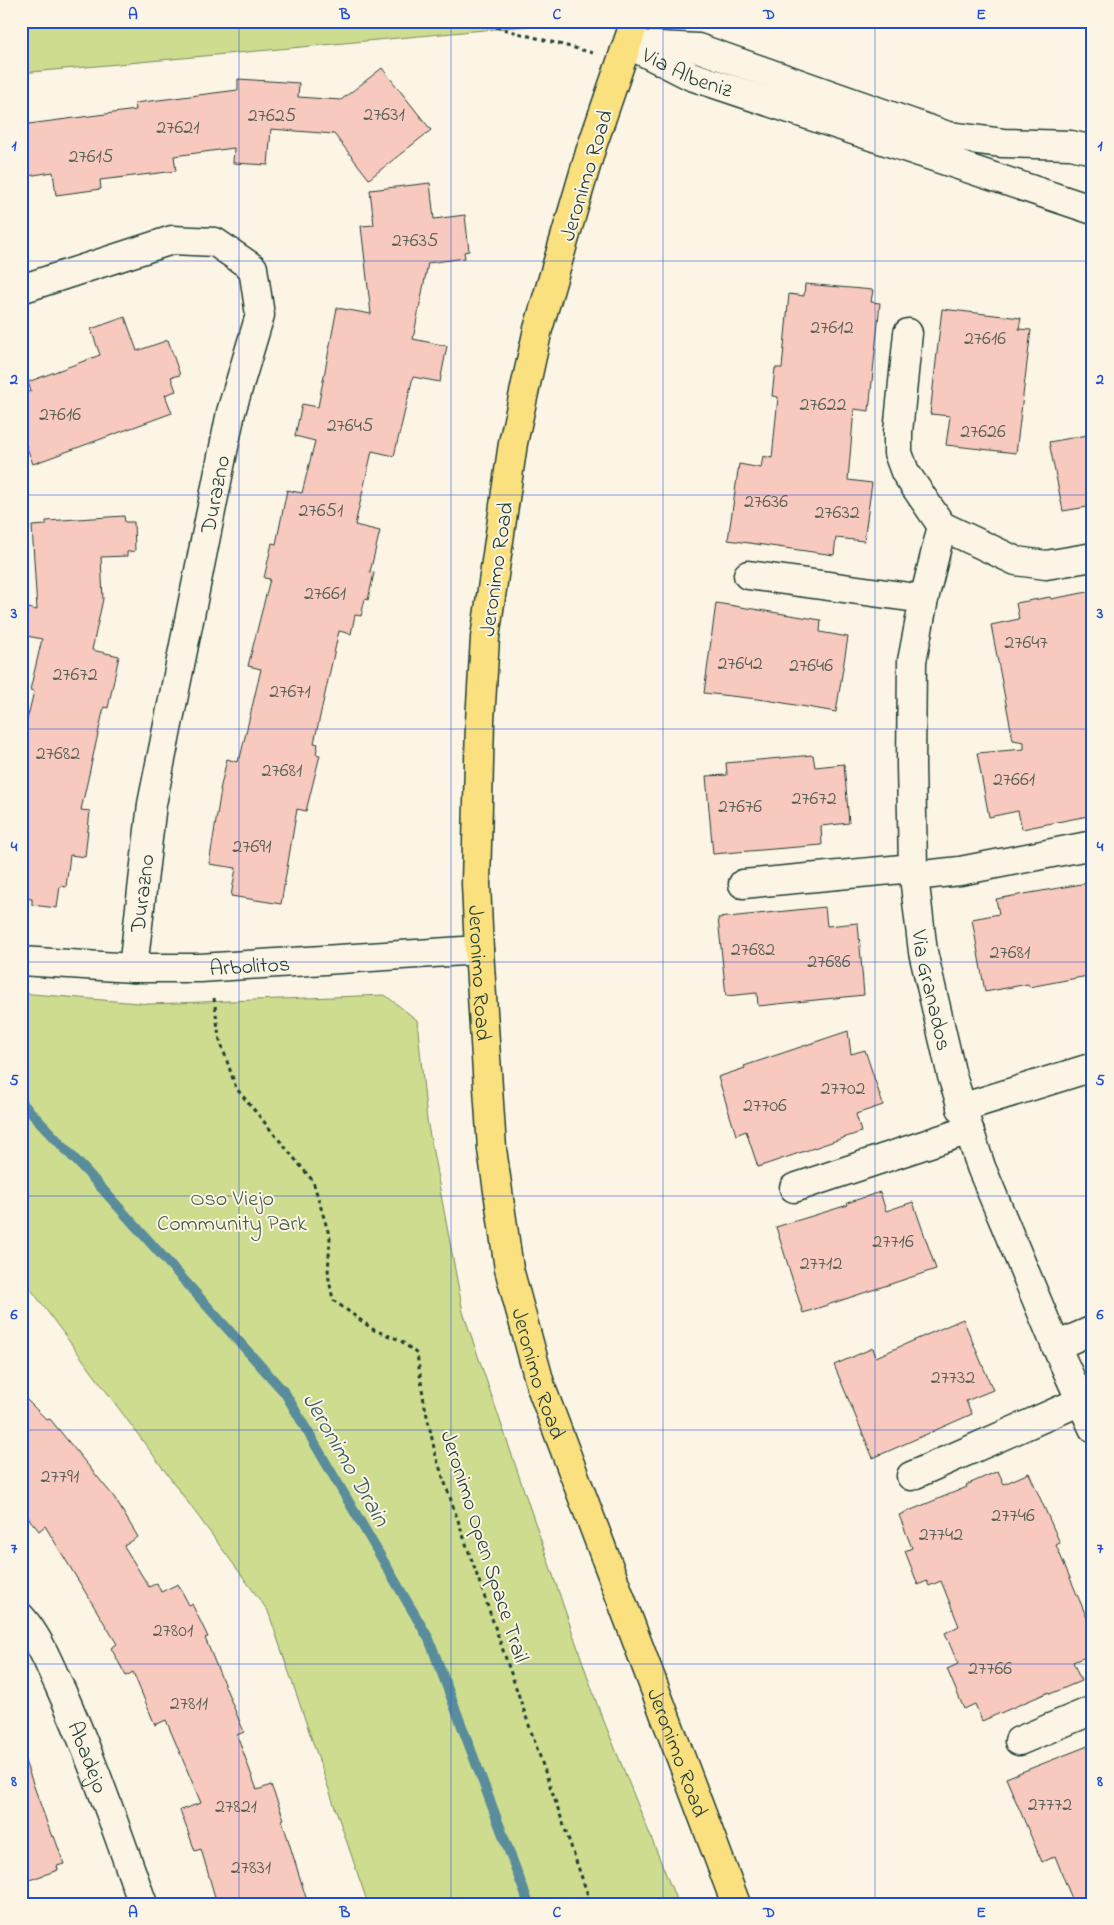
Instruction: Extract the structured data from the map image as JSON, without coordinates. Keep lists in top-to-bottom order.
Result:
{
  "streets": {
    "main road": ["Jeronimo Road"],
    "street": [
      "Via Albeniz",
      "Durazno",
      "Arbolitos",
      "Via Granados",
      "Abadejo"
    ],
    "path": ["Jeronimo Open Space Trail"]
  },
  "crossings": [
    ["Via Albeniz", "Jeronimo Road"],
    ["Jeronimo Road", "Arbolitos"],
    ["Durazno", "Arbolitos"],
    ["Arbolitos", "Jeronimo Open Space Trail"]
  ],
  "water": ["Jeronimo Drain"],
  "parks": ["Oso Viejo Community Park"],
  "house_numbers": [
    "27631",
    "27625",
    "27621",
    "27615",
    "27635",
    "27612",
    "27616",
    "27622",
    "27616",
    "27645",
    "27626",
    "27636",
    "27651",
    "27632",
    "27661",
    "27647",
    "27642",
    "27646",
    "27672",
    "27671",
    "27682",
    "27681",
    "27661",
    "27672",
    "27676",
    "27691",
    "27682",
    "27681",
    "27686",
    "27702",
    "27706",
    "27716",
    "27712",
    "27732",
    "27791",
    "27746",
    "27742",
    "27801",
    "27766",
    "27811",
    "27772",
    "27821",
    "27831"
  ],
  "grid": {
    "columns": [
      "A",
      "B",
      "C",
      "D",
      "E"
    ],
    "rows": [
      "1",
      "2",
      "3",
      "4",
      "5",
      "6",
      "7",
      "8"
    ]
  }
}
